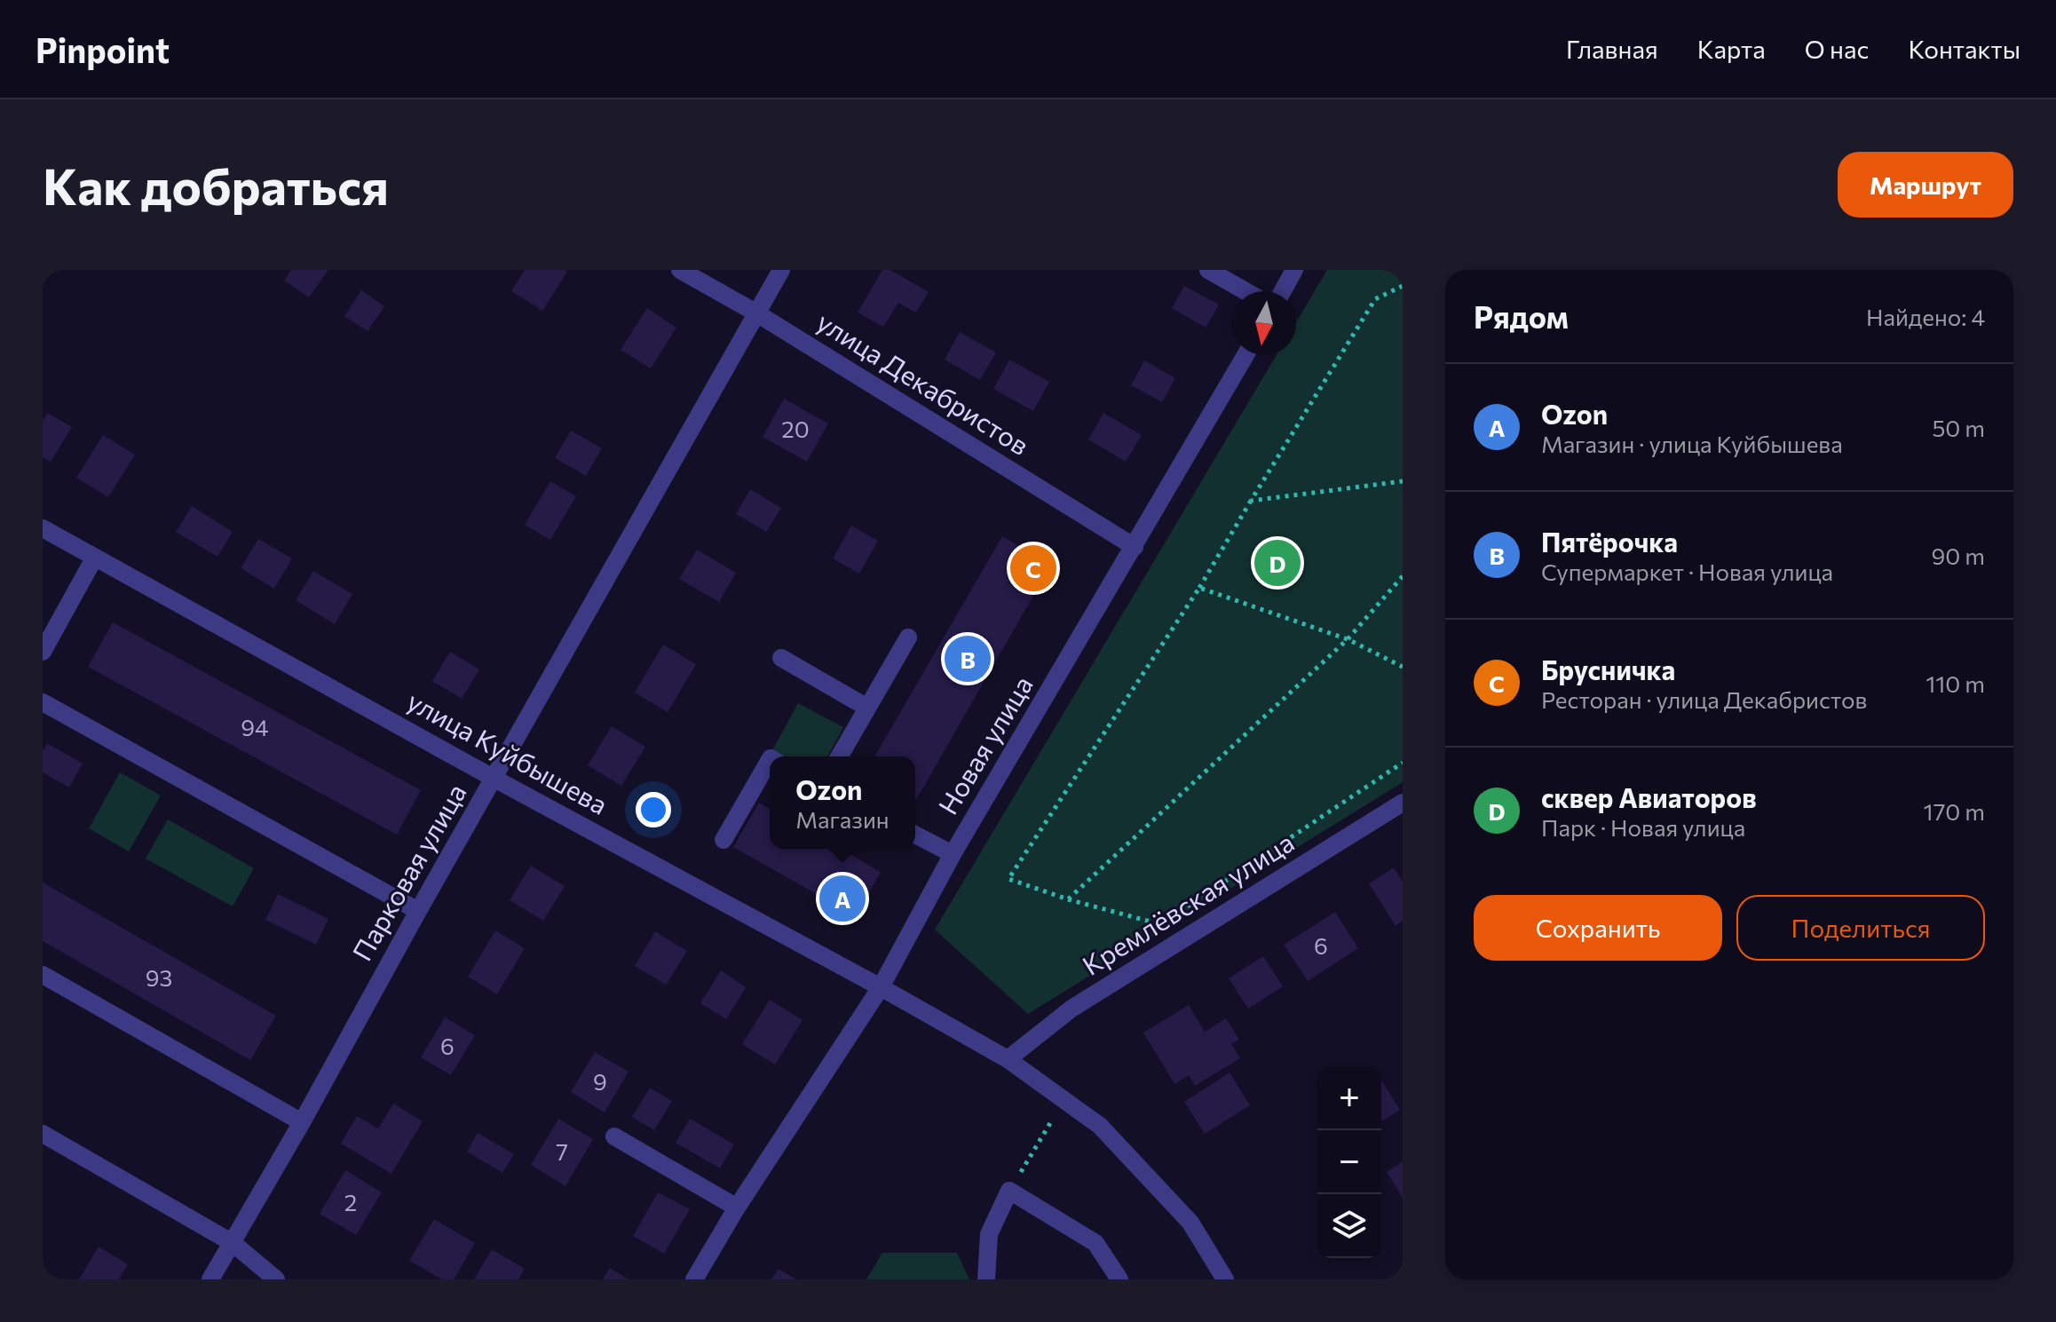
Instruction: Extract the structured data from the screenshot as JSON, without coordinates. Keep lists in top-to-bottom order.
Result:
{
  "streets": {
    "street": [
      "улица Декабристов",
      "Новая улица",
      "улица Куйбышева",
      "Парковая улица",
      "Кремлёвская улица"
    ]
  },
  "crossings": [
    ["улица Декабристов", "Новая улица"],
    ["улица Декабристов", "Парковая улица"],
    ["Новая улица", "улица Куйбышева"],
    ["улица Куйбышева", "Парковая улица"],
    ["улица Куйбышева", "Кремлёвская улица"]
  ],
  "house_numbers": [
    "20",
    "94",
    "6",
    "93",
    "6",
    "9",
    "7",
    "2"
  ],
  "north": "bottom",
  "page": {
    "header": "Pinpoint",
    "nav": [
      "Главная",
      "Карта",
      "О нас",
      "Контакты"
    ],
    "buttons": [
      "Маршрут",
      ["Сохранить", "Поделиться"]
    ],
    "title": "Как добраться",
    "heading": ["Рядом", "Найдено: 4"],
    "list": [
      {
        "mark": "A",
        "name": "Ozon",
        "note": "Магазин · улица Куйбышева",
        "value": "50 m"
      },
      {
        "mark": "B",
        "name": "Пятёрочка",
        "note": "Супермаркет · Новая улица",
        "value": "90 m"
      },
      {
        "mark": "C",
        "name": "Брусничка",
        "note": "Ресторан · улица Декабристов",
        "value": "110 m"
      },
      {
        "mark": "D",
        "name": "сквер Авиаторов",
        "note": "Парк · Новая улица",
        "value": "170 m"
      }
    ],
    "pins": [
      "D",
      "C",
      "B",
      "A"
    ],
    "popup": ["Ozon", "Магазин"],
    "map_buttons": ["+", "−"]
  }
}
